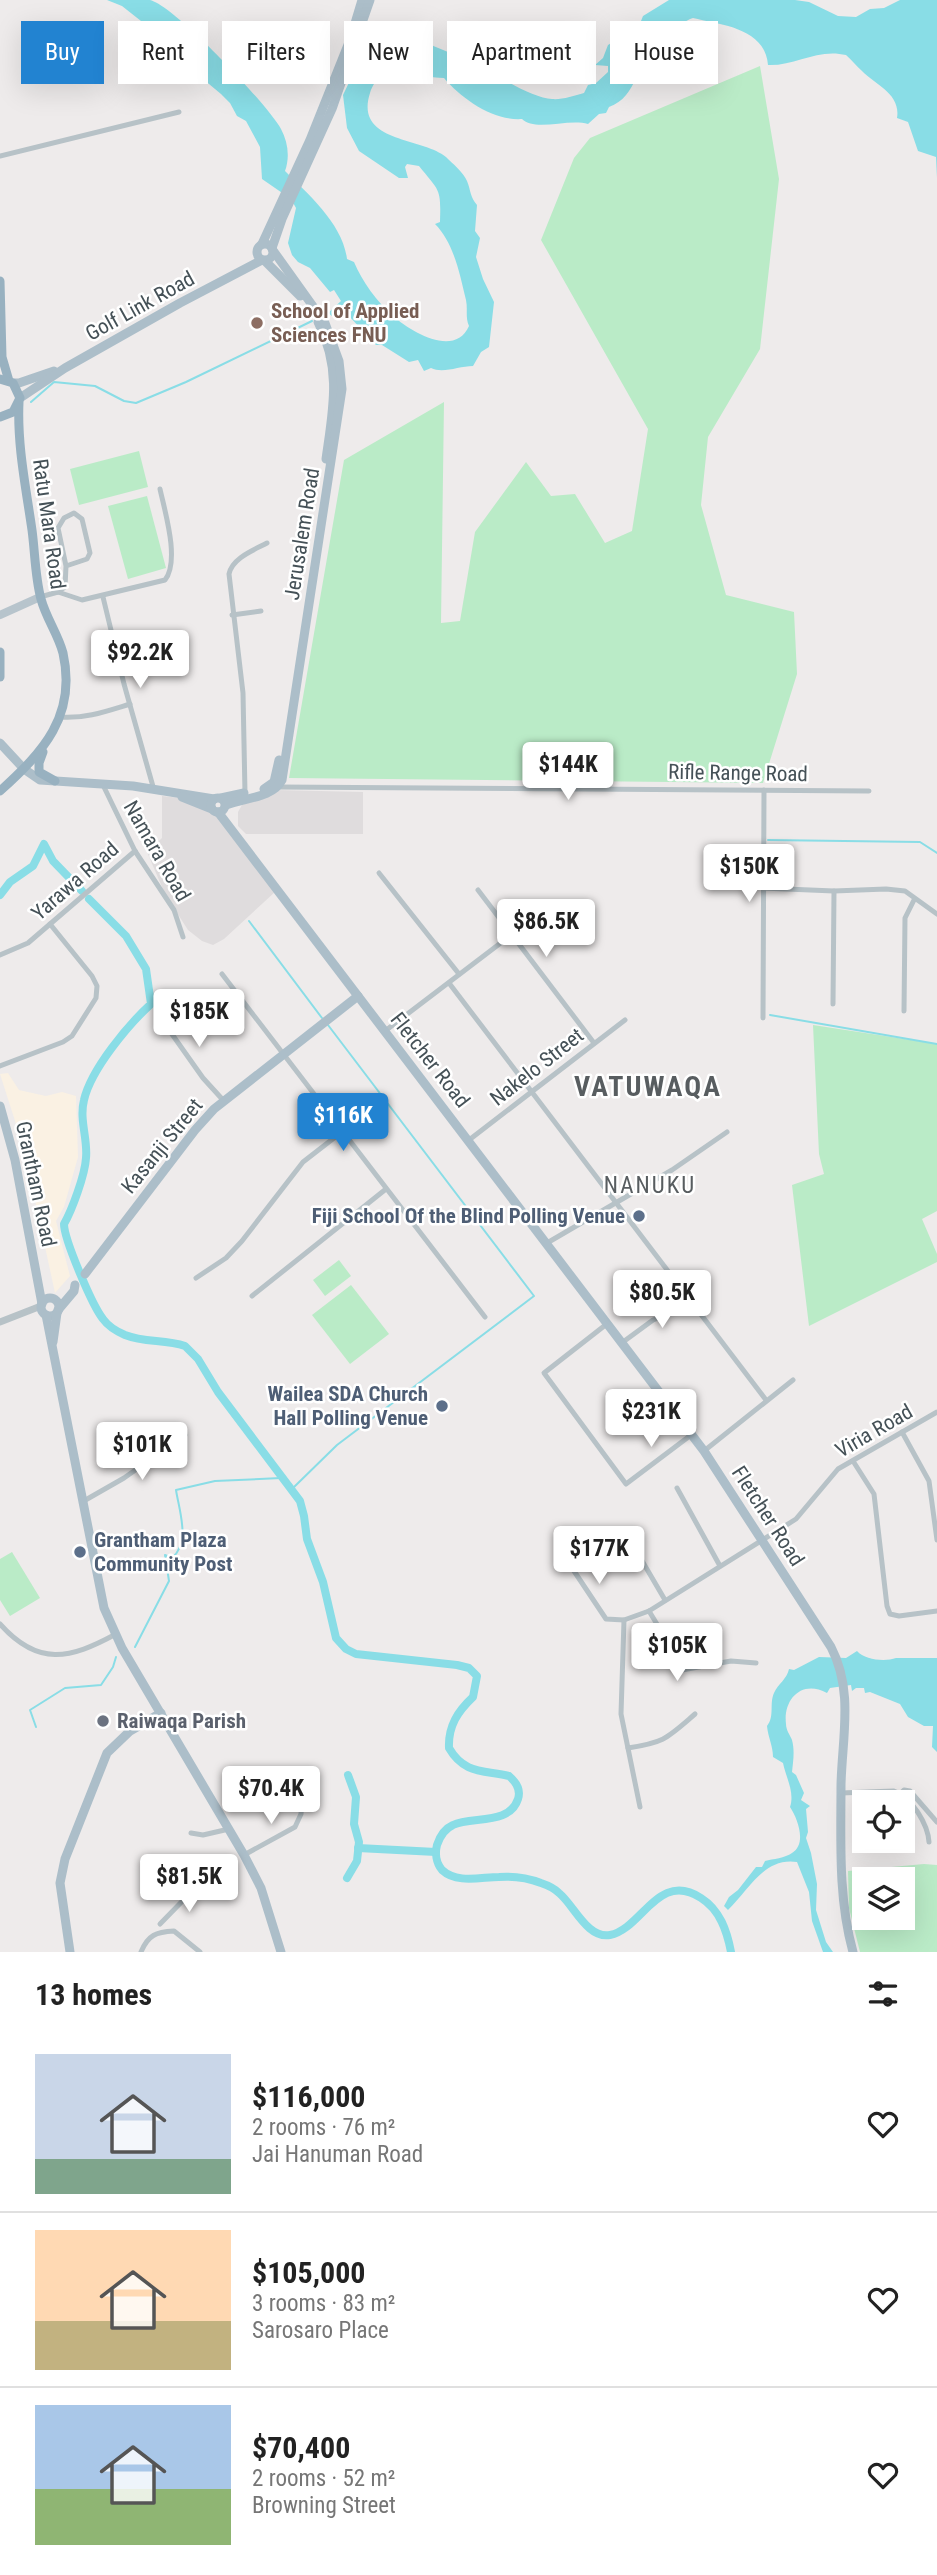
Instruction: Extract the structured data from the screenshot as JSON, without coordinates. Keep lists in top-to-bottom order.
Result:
{
  "streets": {
    "highway": ["Ratu Mara Road"],
    "main road": [
      "Golf Link Road",
      "Jerusalem Road",
      "Fletcher Road",
      "Kasanji Street",
      "Grantham Road"
    ],
    "street": [
      "Rifle Range Road",
      "Namara Road",
      "Yarawa Road",
      "Nakelo Street",
      "Viria Road"
    ]
  },
  "crossings": [
    ["Golf Link Road", "Ratu Mara Road"],
    ["Golf Link Road", "Jerusalem Road"],
    ["Jerusalem Road", "Rifle Range Road"],
    ["Namara Road", "Yarawa Road"],
    ["Fletcher Road", "Nakelo Street"],
    ["Fletcher Road", "Kasanji Street"],
    ["Fletcher Road", "Viria Road"],
    ["Kasanji Street", "Grantham Road"]
  ],
  "districts": ["VATUWAQA", "NANUKU"],
  "places": [
    "School of Applied Sciences FNU",
    "Fiji School Of the Blind Polling Venue",
    "Wailea SDA Church Hall Polling Venue",
    "Grantham Plaza Community Post",
    "Raiwaqa Parish"
  ],
  "page": {
    "chip": [
      "Buy",
      "Rent",
      "Filters",
      "New",
      "Apartment",
      "House"
    ],
    "price": [
      "$92.2K",
      "$144K",
      "$150K",
      "$86.5K",
      "$185K",
      "$116K",
      "$80.5K",
      "$231K",
      "$101K",
      "$177K",
      "$105K",
      "$70.4K",
      "$81.5K"
    ],
    "heading": "13 homes",
    "list": [
      {
        "name": "$116,000",
        "note": "2 rooms · 76 m² · Jai Hanuman Road"
      },
      {
        "name": "$105,000",
        "note": "3 rooms · 83 m² · Sarosaro Place"
      },
      {
        "name": "$70,400",
        "note": "2 rooms · 52 m² · Browning Street"
      }
    ]
  }
}
